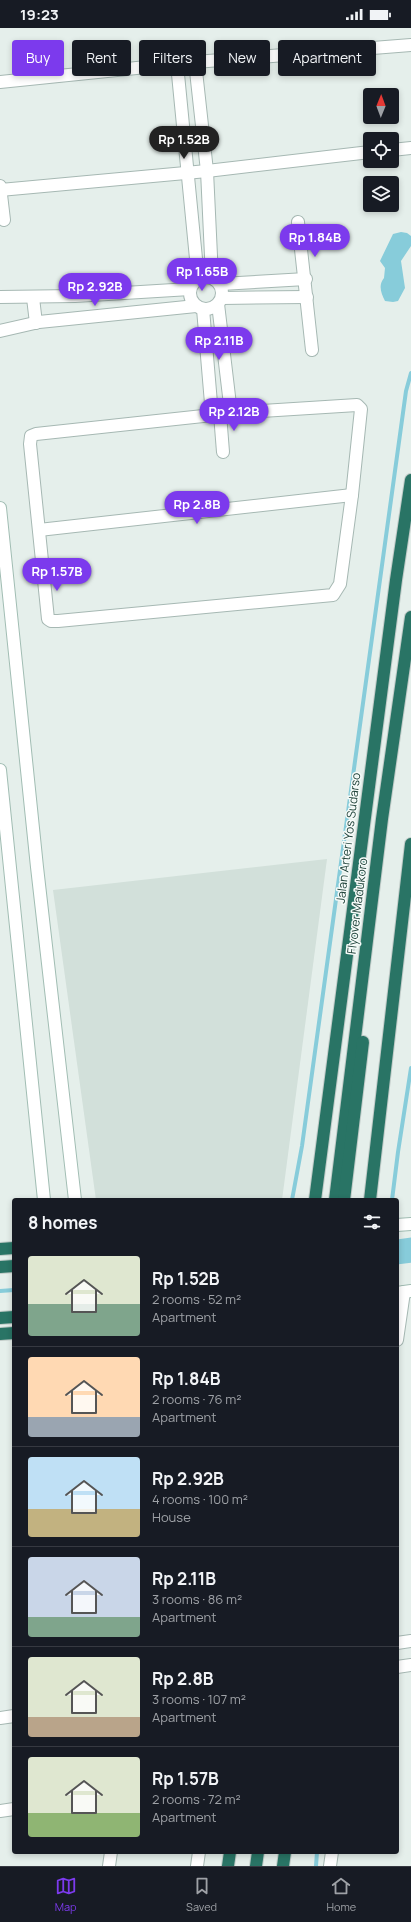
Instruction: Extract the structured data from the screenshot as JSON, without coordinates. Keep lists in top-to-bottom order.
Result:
{
  "streets": {
    "highway": ["Jalan Arteri Yos Sudarso", "Flyover Madukoro"]
  },
  "north": "top",
  "page": {
    "status": "19:23",
    "chip": [
      "Buy",
      "Rent",
      "Filters",
      "New",
      "Apartment"
    ],
    "price": [
      "Rp 1.52B",
      "Rp 1.84B",
      "Rp 1.65B",
      "Rp 2.92B",
      "Rp 2.11B",
      "Rp 2.12B",
      "Rp 2.8B",
      "Rp 1.57B"
    ],
    "heading": "8 homes",
    "list": [
      {
        "name": "Rp 1.52B",
        "note": "2 rooms · 52 m² · Apartment"
      },
      {
        "name": "Rp 1.84B",
        "note": "2 rooms · 76 m² · Apartment"
      },
      {
        "name": "Rp 2.92B",
        "note": "4 rooms · 100 m² · House"
      },
      {
        "name": "Rp 2.11B",
        "note": "3 rooms · 86 m² · Apartment"
      },
      {
        "name": "Rp 2.8B",
        "note": "3 rooms · 107 m² · Apartment"
      },
      {
        "name": "Rp 1.57B",
        "note": "2 rooms · 72 m² · Apartment"
      }
    ],
    "tabs": ["Map", "Saved", "Home"]
  }
}
